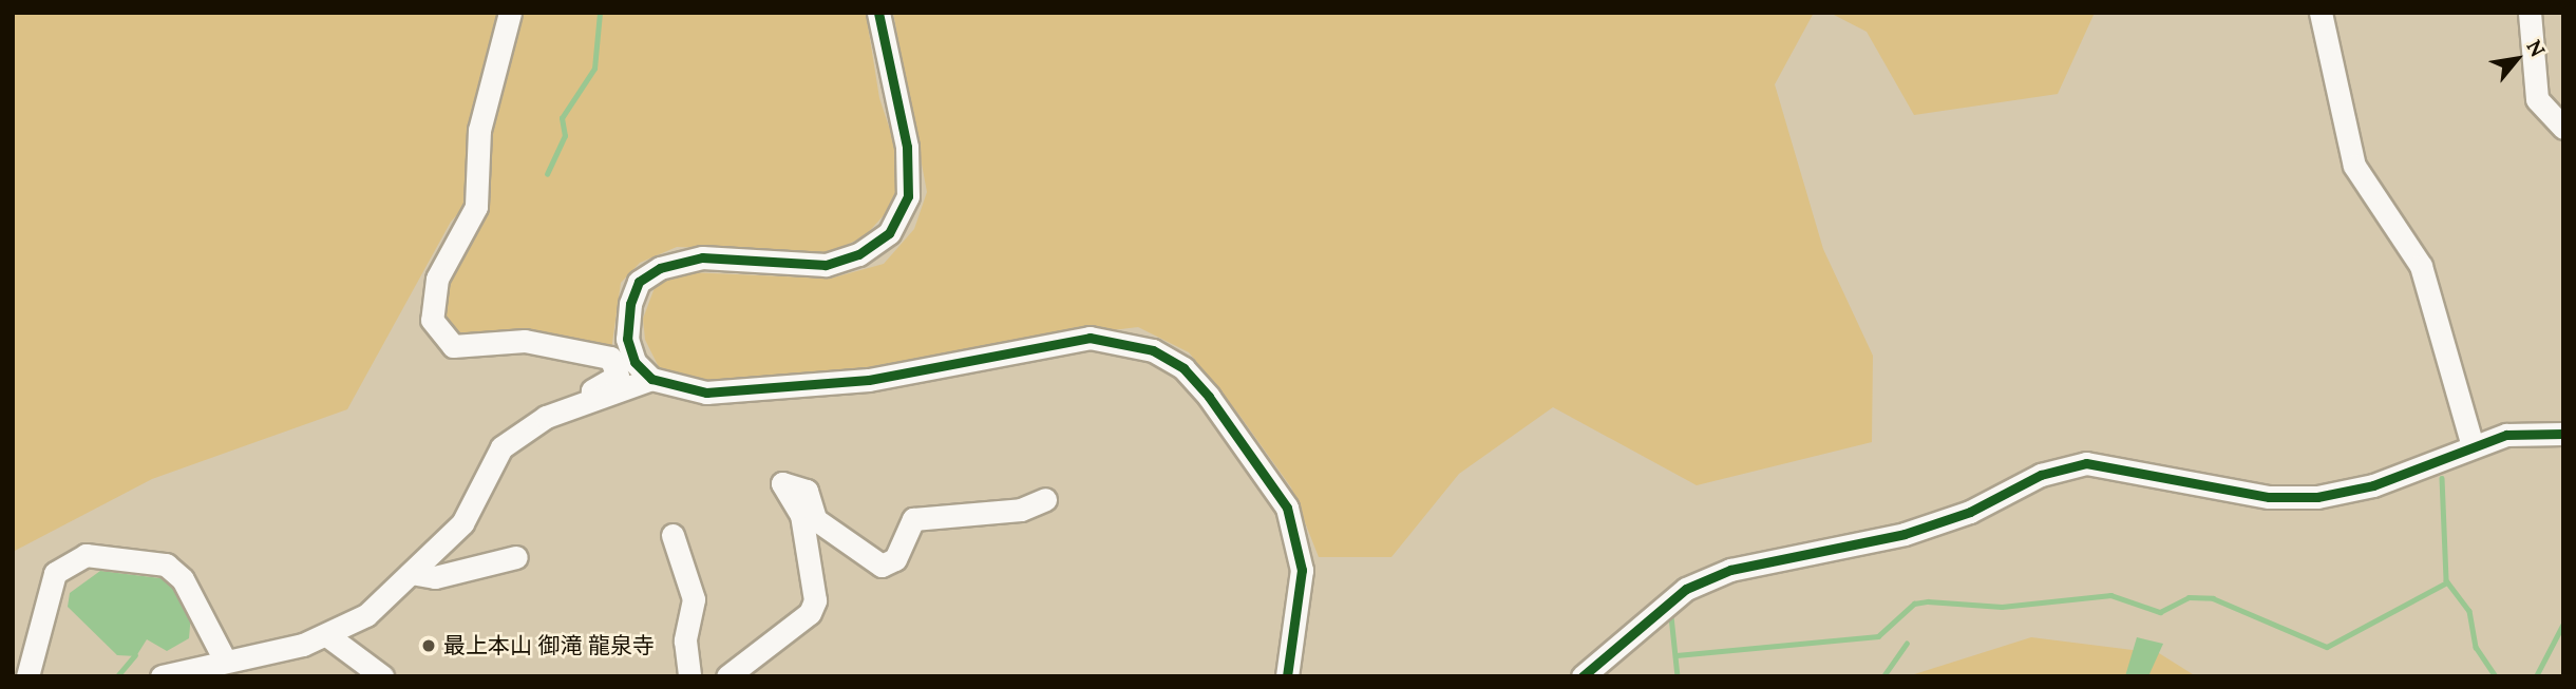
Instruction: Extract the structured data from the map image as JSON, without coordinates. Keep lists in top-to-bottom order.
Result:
{
  "places": ["最上本山 御滝 龍泉寺"],
  "north": "top right"
}
